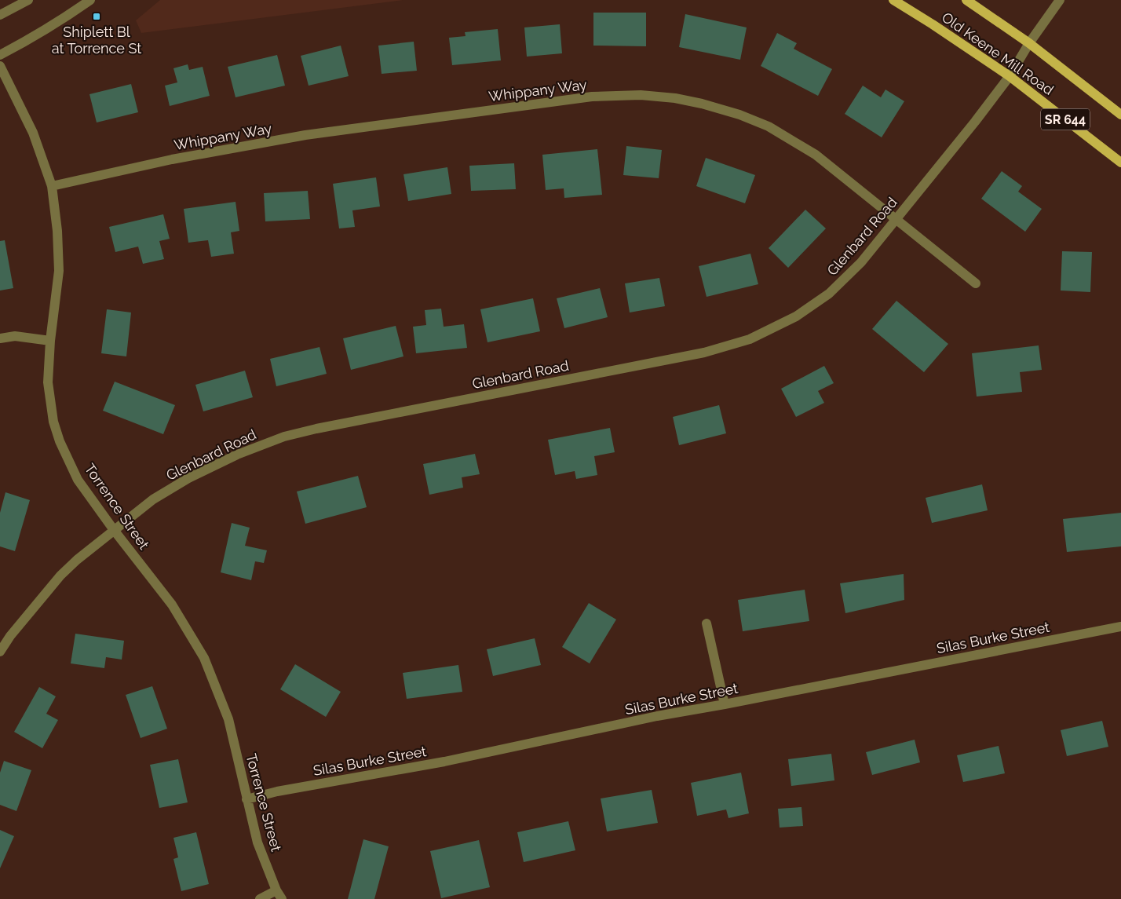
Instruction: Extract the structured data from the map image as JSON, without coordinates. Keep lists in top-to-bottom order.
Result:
{
  "streets": {
    "main road": ["Old Keene Mill Road", "SR 644"],
    "street": [
      "Whippany Way",
      "Glenbard Road",
      "Torrence Street",
      "Silas Burke Street"
    ]
  },
  "crossings": [
    ["Old Keene Mill Road", "Glenbard Road"],
    ["Whippany Way", "Glenbard Road"],
    ["Whippany Way", "Torrence Street"],
    ["Glenbard Road", "Torrence Street"],
    ["Torrence Street", "Silas Burke Street"]
  ],
  "places": {
    "transit": ["Shiplett Bl at Torrence St"]
  }
}
